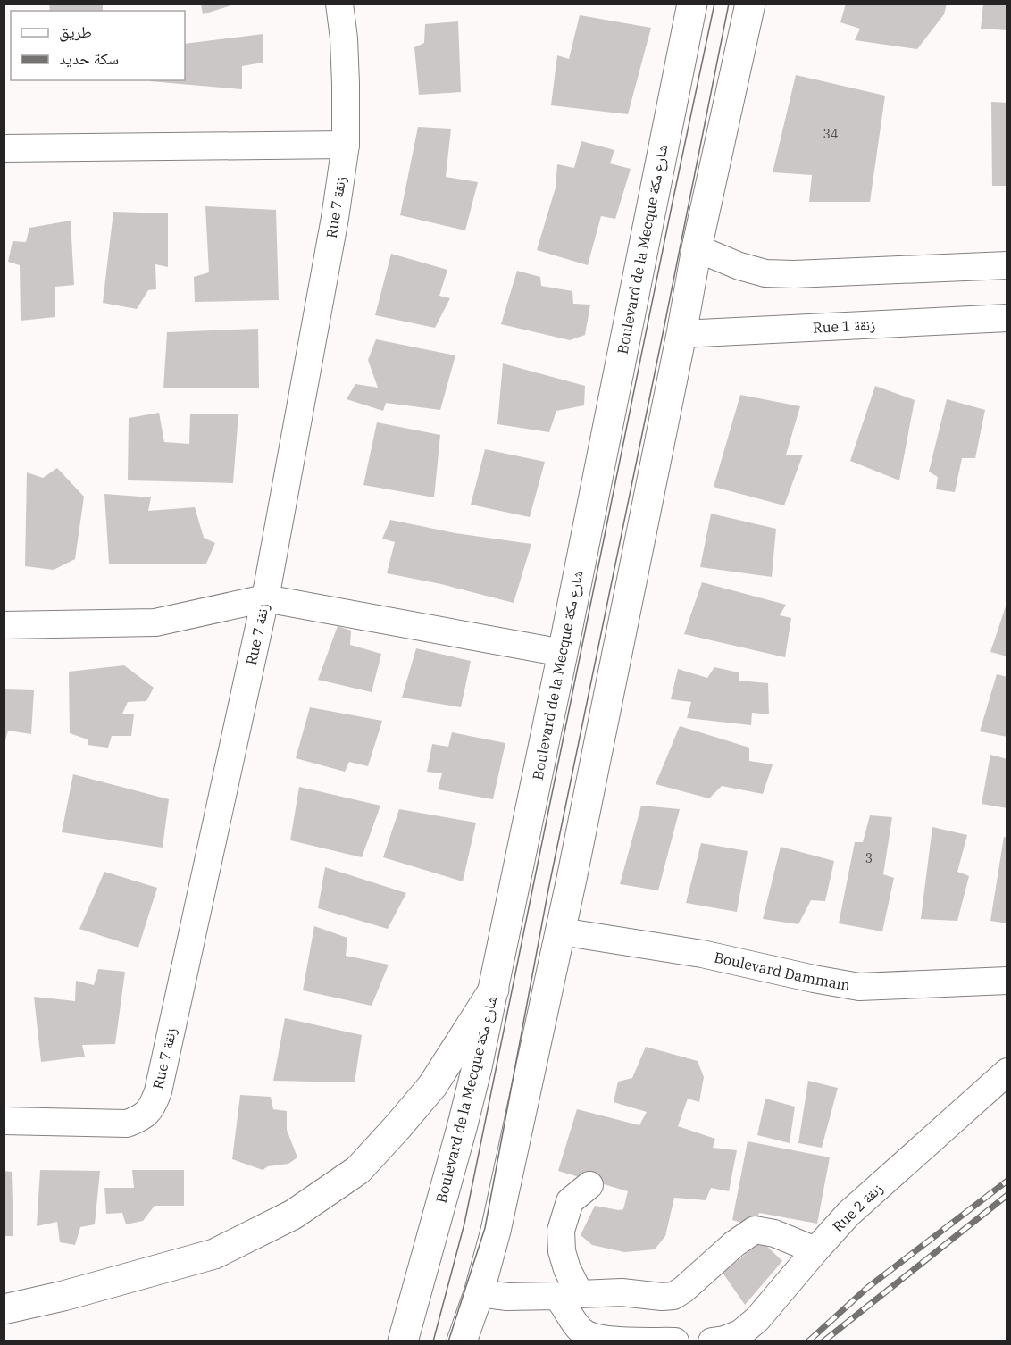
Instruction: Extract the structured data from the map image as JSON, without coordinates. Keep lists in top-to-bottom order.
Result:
{
  "streets": {
    "main road": ["Boulevard de la Mecque شارع مكة"],
    "street": [
      "Rue 7 زنقة",
      "Rue 1 زنقة",
      "Boulevard Dammam",
      "Rue 2 زنقة"
    ]
  },
  "house_numbers": ["34", "3"],
  "legend": ["طريق", "سكة حديد"]
}
